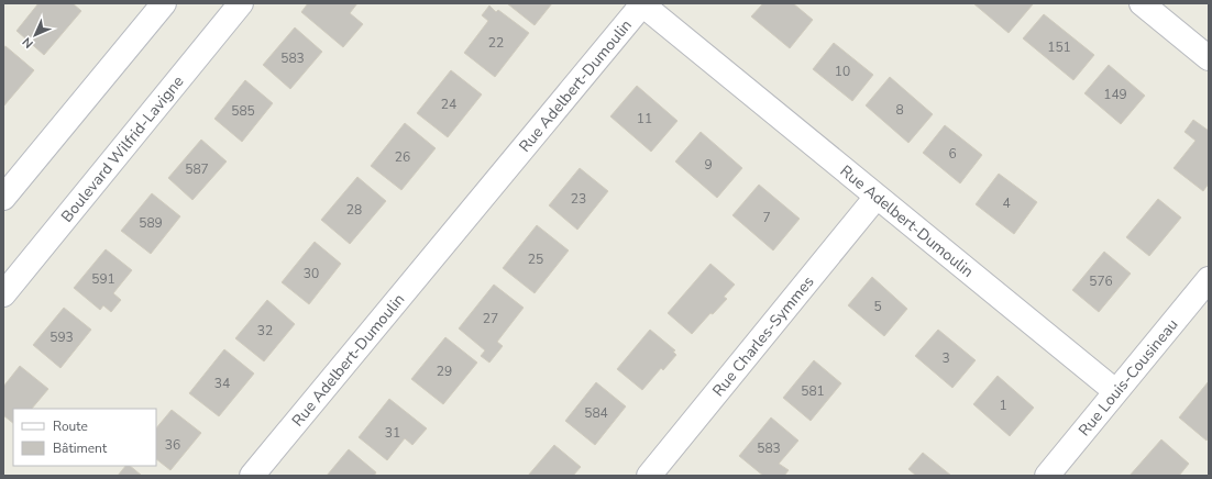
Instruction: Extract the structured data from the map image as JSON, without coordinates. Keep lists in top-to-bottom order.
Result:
{
  "streets": {
    "street": [
      "Rue Adelbert-Dumoulin",
      "Boulevard Wilfrid-Lavigne",
      "Rue Charles-Symmes",
      "Rue Louis-Cousineau"
    ]
  },
  "crossings": [
    ["Rue Adelbert-Dumoulin", "Rue Charles-Symmes"],
    ["Rue Adelbert-Dumoulin", "Rue Louis-Cousineau"]
  ],
  "house_numbers": [
    "22",
    "151",
    "583",
    "10",
    "149",
    "24",
    "8",
    "585",
    "11",
    "6",
    "26",
    "9",
    "587",
    "23",
    "4",
    "28",
    "7",
    "589",
    "25",
    "30",
    "591",
    "576",
    "5",
    "27",
    "32",
    "593",
    "3",
    "29",
    "34",
    "581",
    "1",
    "584",
    "31",
    "36",
    "583"
  ],
  "legend": ["Route", "Bâtiment"],
  "north": "bottom left"
}
